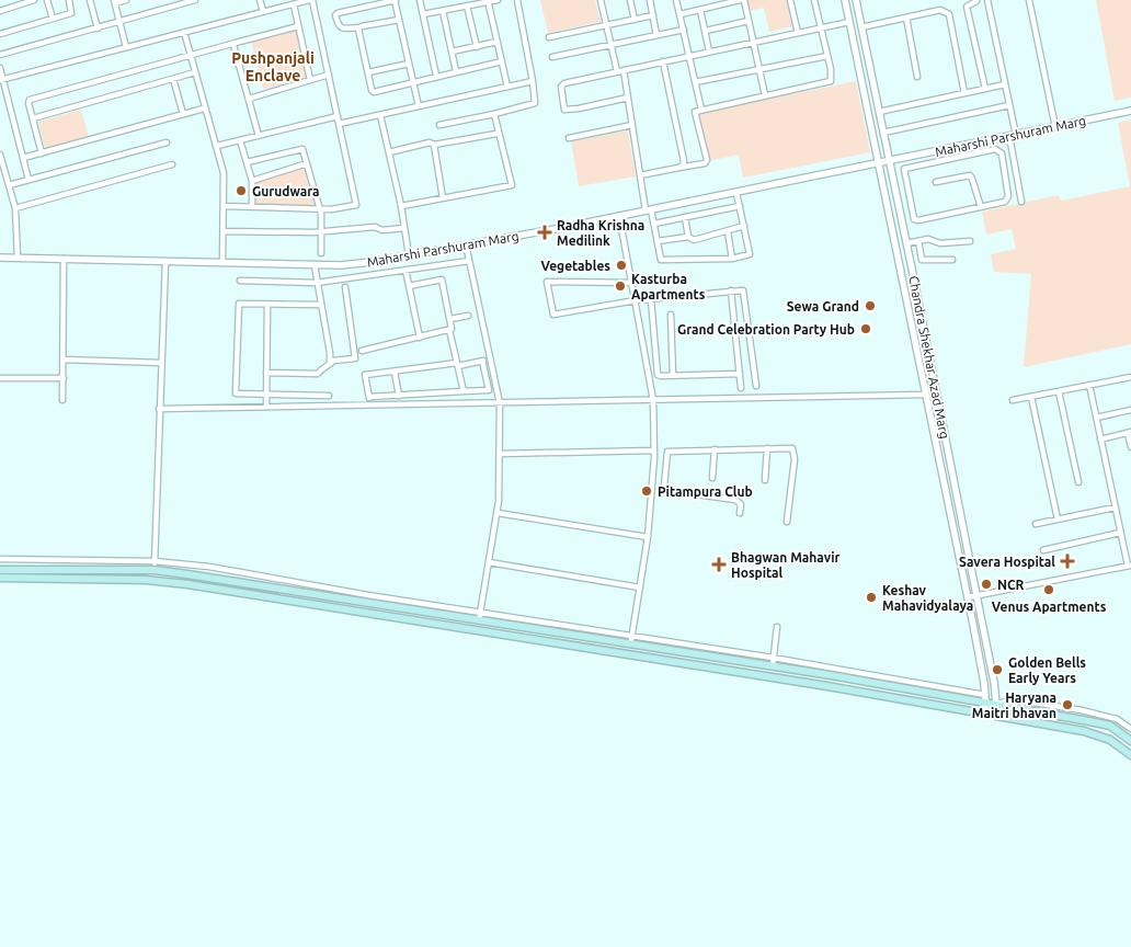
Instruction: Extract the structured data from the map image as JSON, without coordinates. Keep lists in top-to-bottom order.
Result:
{
  "streets": {
    "street": ["Maharshi Parshuram Marg", "Chandra Shekhar Azad Marg"]
  },
  "crossings": [
    ["Maharshi Parshuram Marg", "Chandra Shekhar Azad Marg"]
  ],
  "districts": ["Pushpanjali Enclave"],
  "places": {
    "other": [
      "Gurudwara",
      "Vegetables",
      "Kasturba Apartments",
      "Sewa Grand",
      "Grand Celebration Party Hub",
      "Pitampura Club",
      "NCR",
      "Venus Apartments",
      "Keshav Mahavidyalaya",
      "Golden Bells Early Years",
      "Haryana Maitri bhavan"
    ],
    "health": ["Radha Krishna Medilink", "Savera Hospital", "Bhagwan Mahavir Hospital"]
  }
}
